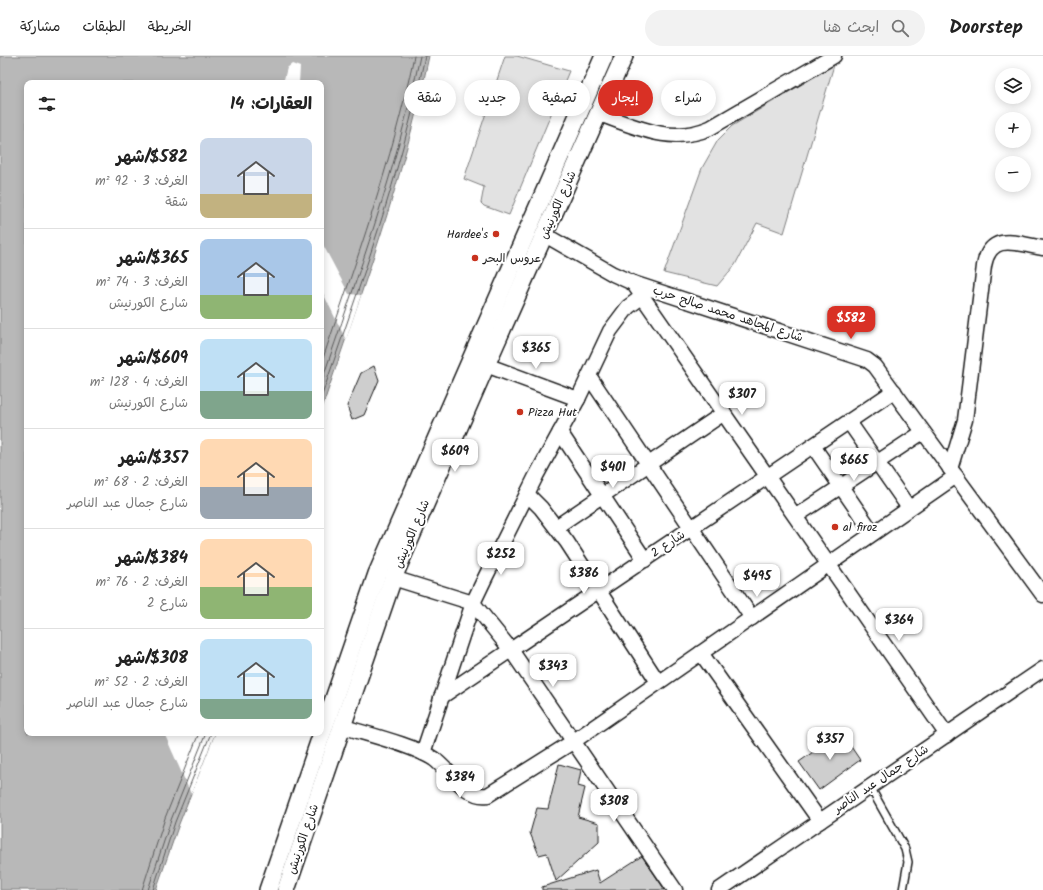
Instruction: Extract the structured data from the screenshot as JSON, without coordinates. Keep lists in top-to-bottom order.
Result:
{
  "streets": {
    "street": [
      "شارع الكورنيش",
      "شارع المجاهد محمد صالح حرب",
      "شارع 2",
      "شارع جمال عبد الناصر"
    ]
  },
  "crossings": [
    ["شارع الكورنيش", "شارع المجاهد محمد صالح حرب"],
    ["شارع المجاهد محمد صالح حرب", "شارع 2"]
  ],
  "places": [
    "Hardee's",
    "عروس البحر",
    "Pizza Hut",
    "al firoz"
  ],
  "page": {
    "header": "Doorstep",
    "search": "ابحث هنا",
    "nav": ["الخريطة", "الطبقات", "مشاركة"],
    "map_buttons": ["+", "−"],
    "chip": [
      "شراء",
      "إيجار",
      "تصفية",
      "جديد",
      "شقة"
    ],
    "heading": "العقارات: 14",
    "list": [
      {
        "name": "$582/شهر",
        "note": "الغرف: 3 · 92 m² · شقة"
      },
      {
        "name": "$365/شهر",
        "note": "الغرف: 3 · 74 m² · شارع الكورنيش"
      },
      {
        "name": "$609/شهر",
        "note": "الغرف: 4 · 128 m² · شارع الكورنيش"
      },
      {
        "name": "$357/شهر",
        "note": "الغرف: 2 · 68 m² · شارع جمال عبد الناصر"
      },
      {
        "name": "$384/شهر",
        "note": "الغرف: 2 · 76 m² · شارع 2"
      },
      {
        "name": "$308/شهر",
        "note": "الغرف: 2 · 52 m² · شارع جمال عبد الناصر"
      }
    ],
    "price": [
      "$582",
      "$365",
      "$307",
      "$609",
      "$665",
      "$401",
      "$252",
      "$386",
      "$495",
      "$364",
      "$343",
      "$357",
      "$384",
      "$308"
    ]
  }
}
